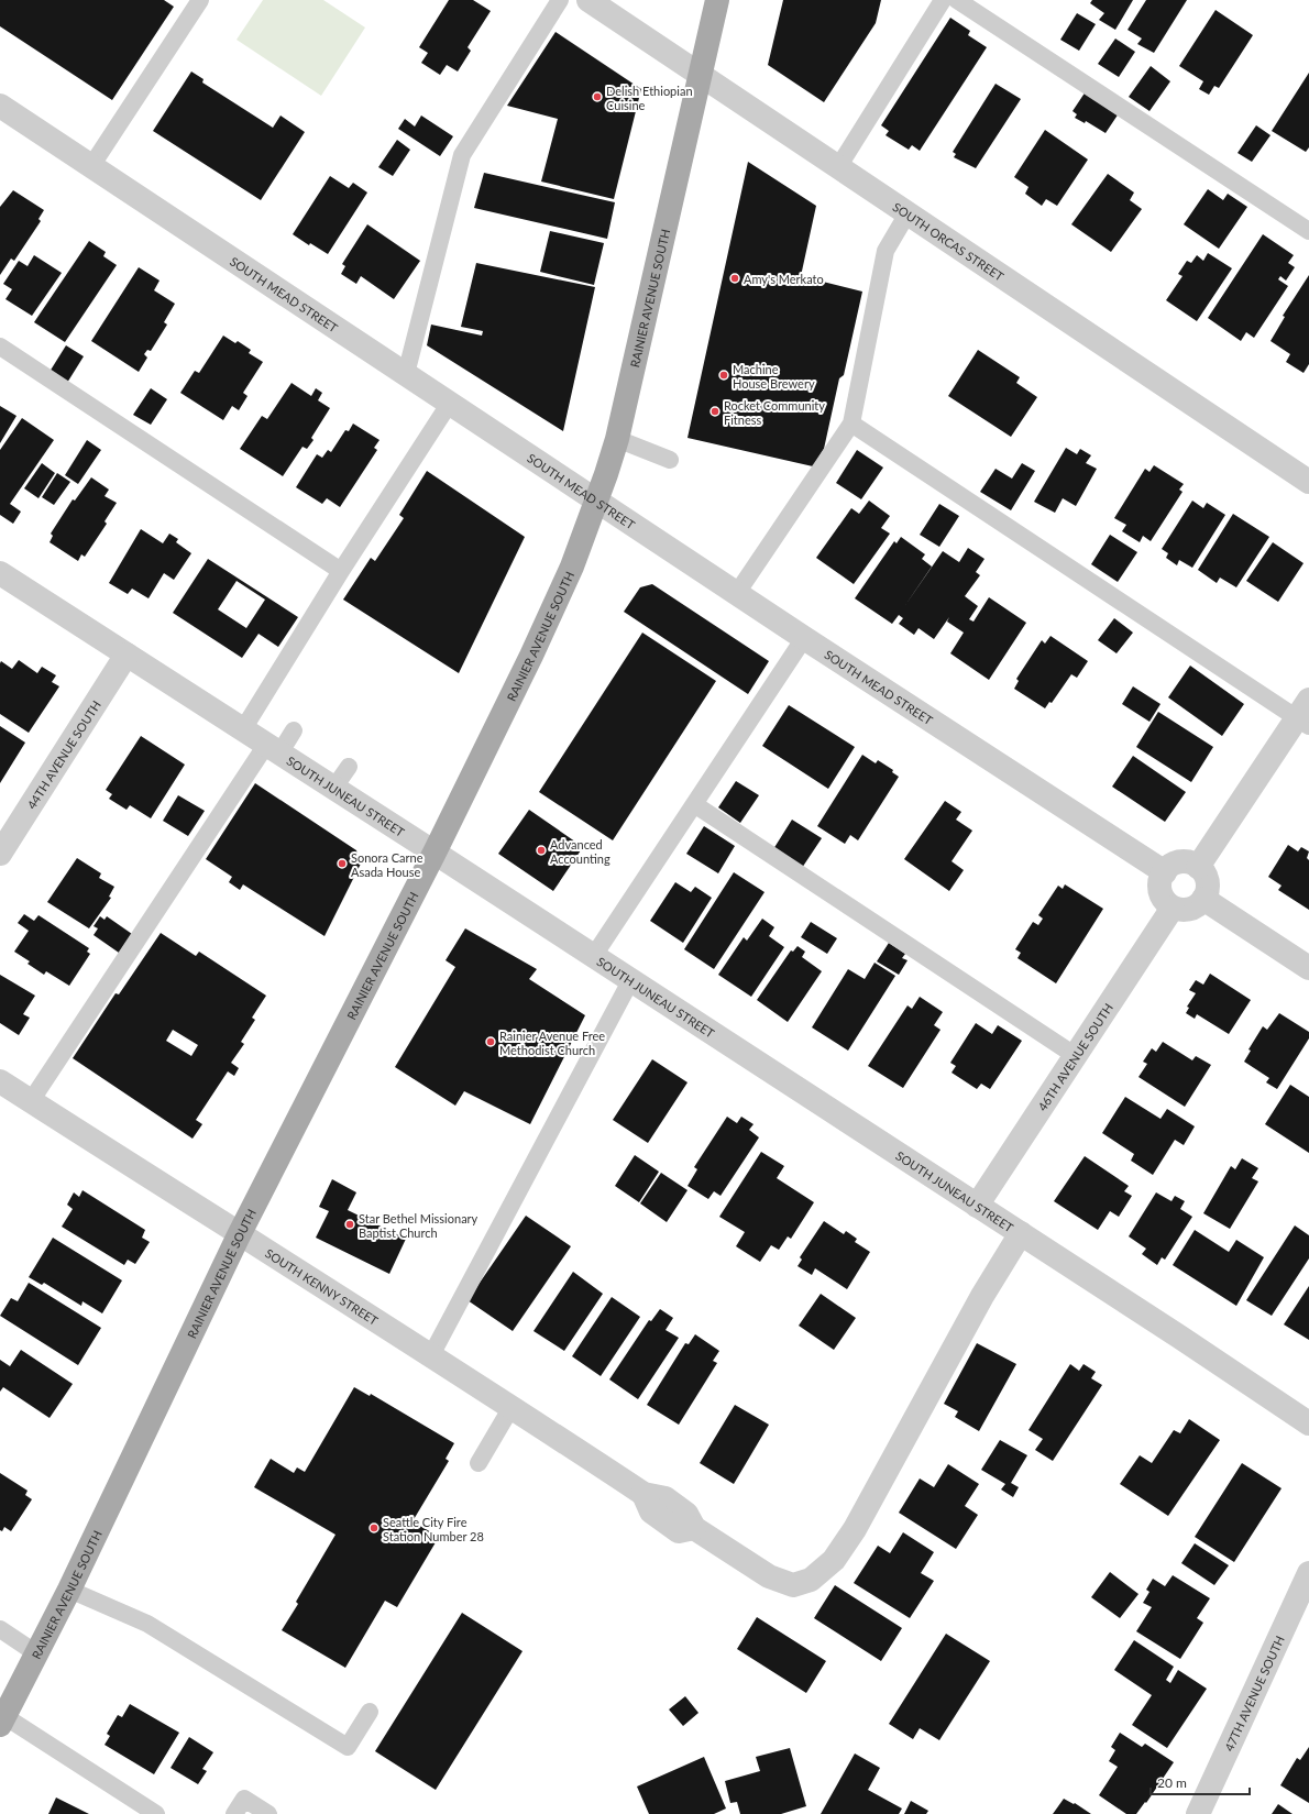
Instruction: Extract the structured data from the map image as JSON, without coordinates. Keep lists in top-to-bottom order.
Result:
{
  "streets": {
    "main road": ["RAINIER AVENUE SOUTH"],
    "street": [
      "SOUTH ORCAS STREET",
      "SOUTH MEAD STREET",
      "44TH AVENUE SOUTH",
      "SOUTH JUNEAU STREET",
      "46TH AVENUE SOUTH",
      "SOUTH KENNY STREET",
      "47TH AVENUE SOUTH"
    ]
  },
  "crossings": [
    ["SOUTH ORCAS STREET", "RAINIER AVENUE SOUTH"],
    ["SOUTH MEAD STREET", "RAINIER AVENUE SOUTH"],
    ["SOUTH MEAD STREET", "46TH AVENUE SOUTH"],
    ["RAINIER AVENUE SOUTH", "SOUTH JUNEAU STREET"],
    ["RAINIER AVENUE SOUTH", "SOUTH KENNY STREET"],
    ["44TH AVENUE SOUTH", "SOUTH JUNEAU STREET"],
    ["SOUTH JUNEAU STREET", "46TH AVENUE SOUTH"],
    ["SOUTH JUNEAU STREET", "SOUTH KENNY STREET"]
  ],
  "places": [
    "Delish Ethiopian Cuisine",
    "Amy's Merkato",
    "Machine House Brewery",
    "Rocket Community Fitness",
    "Advanced Accounting",
    "Sonora Carne Asada House",
    "Rainier Avenue Free Methodist Church",
    "Star Bethel Missionary Baptist Church",
    "Seattle City Fire Station Number 28"
  ],
  "scale_bar": "20 m"
}
